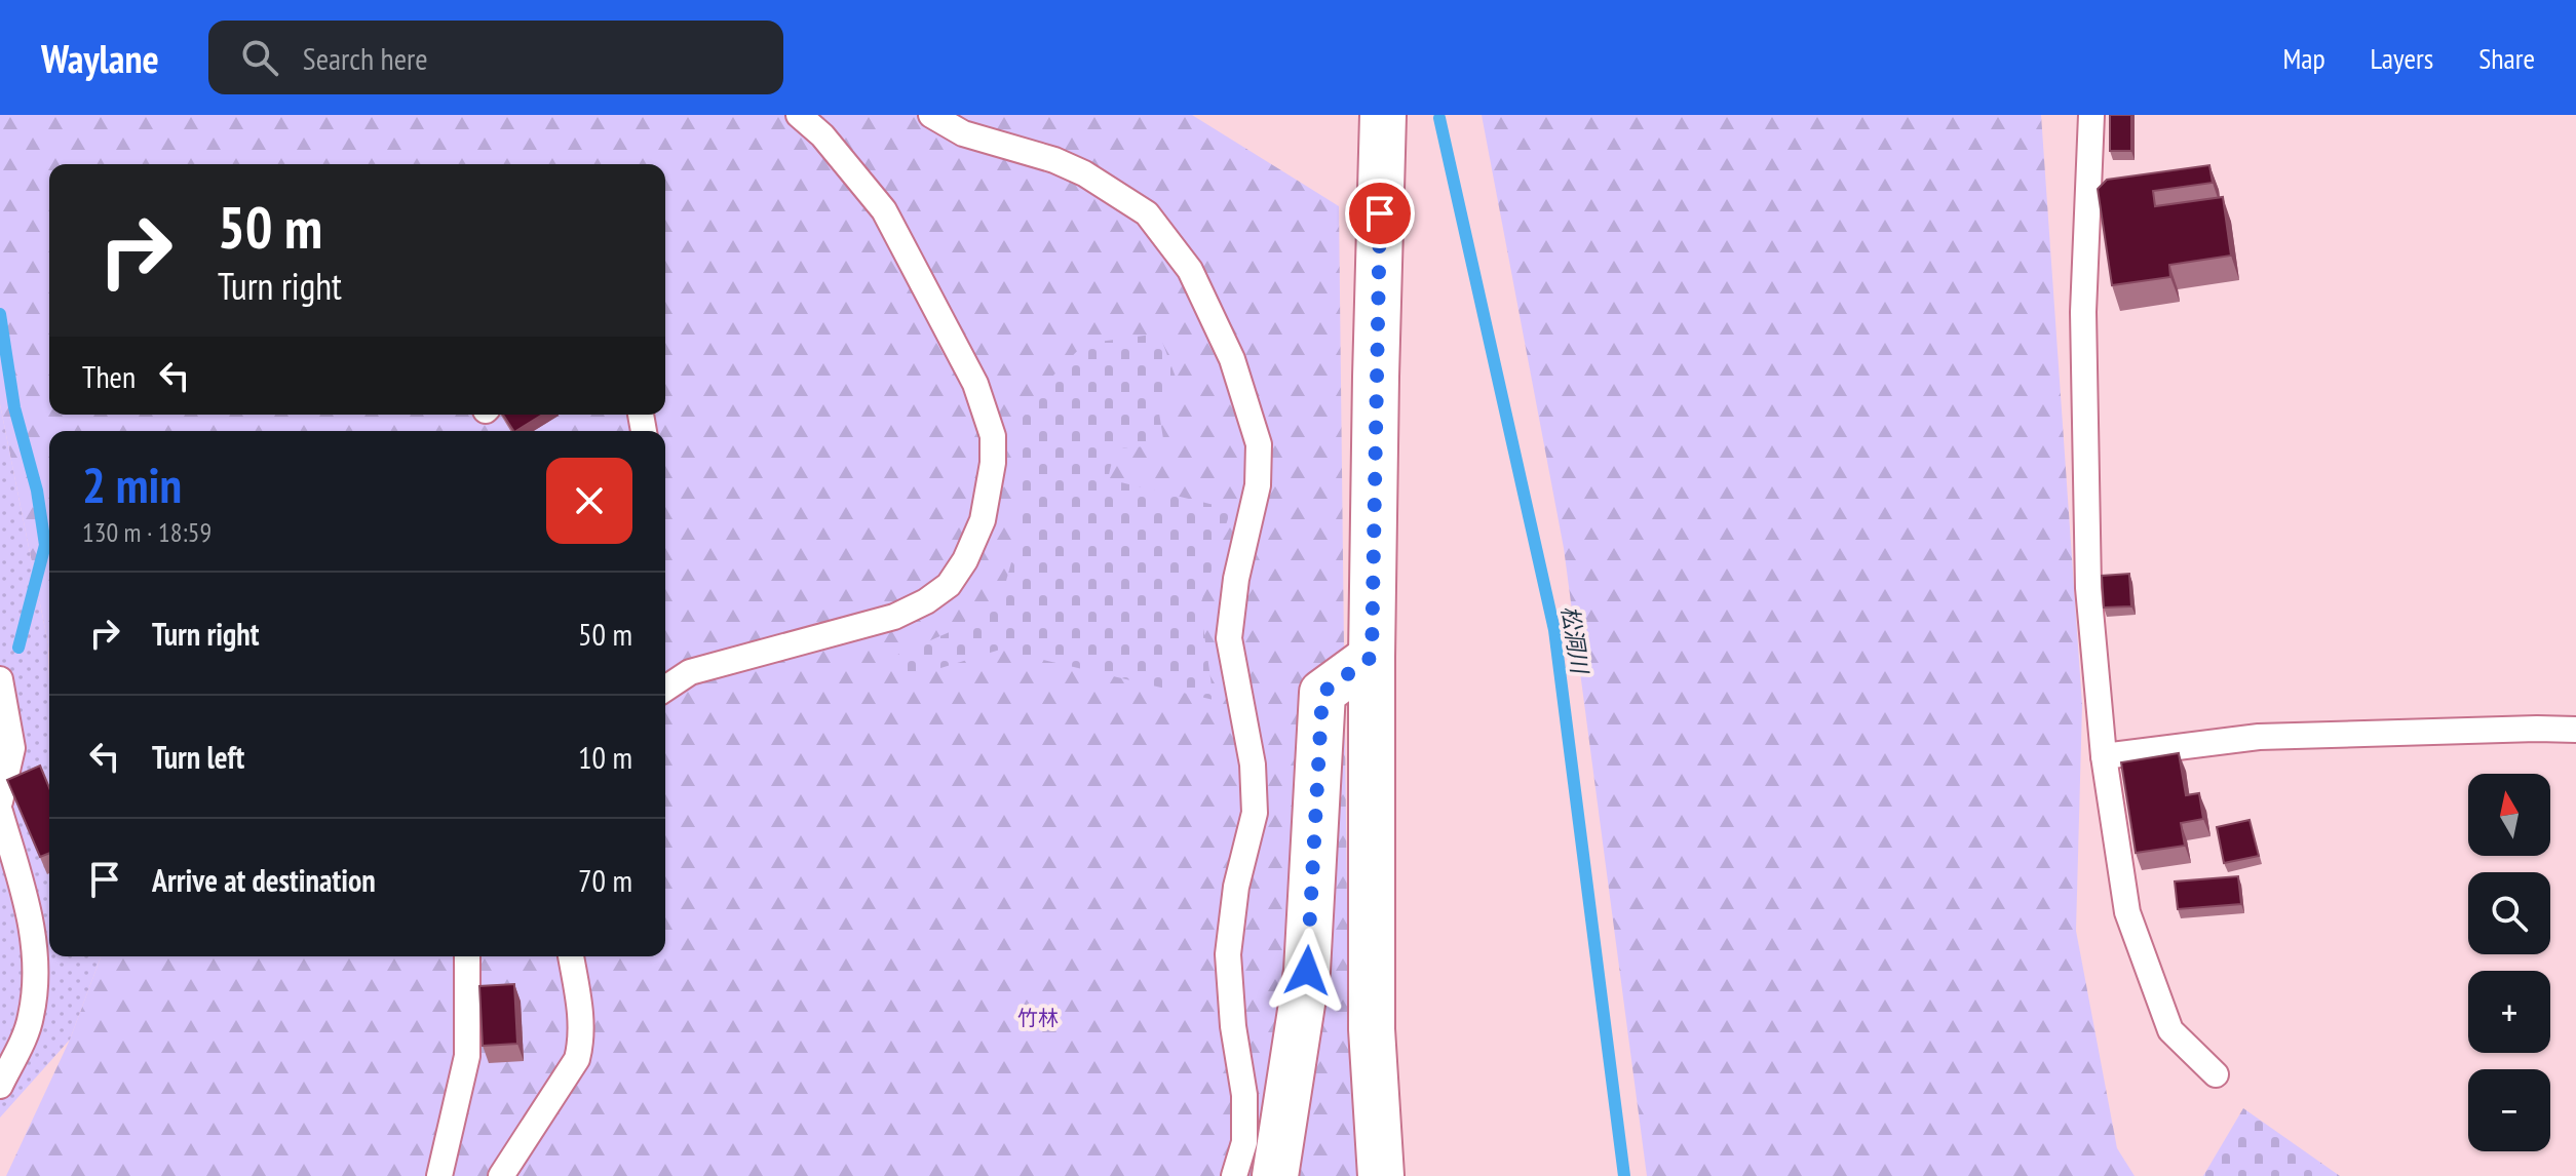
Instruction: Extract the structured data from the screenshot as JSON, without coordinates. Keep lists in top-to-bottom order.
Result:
{
  "water": ["松洞川"],
  "parks": ["竹林"],
  "north": "top",
  "page": {
    "header": "Waylane",
    "search": "Search here",
    "nav": ["Map", "Layers", "Share"],
    "turn": ["50 m", "Turn right"],
    "then": "Then",
    "heading": ["2 min", "130 m · 18:59"],
    "list": [
      {
        "name": "Turn right",
        "value": "50 m"
      },
      {
        "name": "Turn left",
        "value": "10 m"
      },
      {
        "name": "Arrive at destination",
        "value": "70 m"
      }
    ],
    "map_buttons": ["+", "−"]
  }
}
